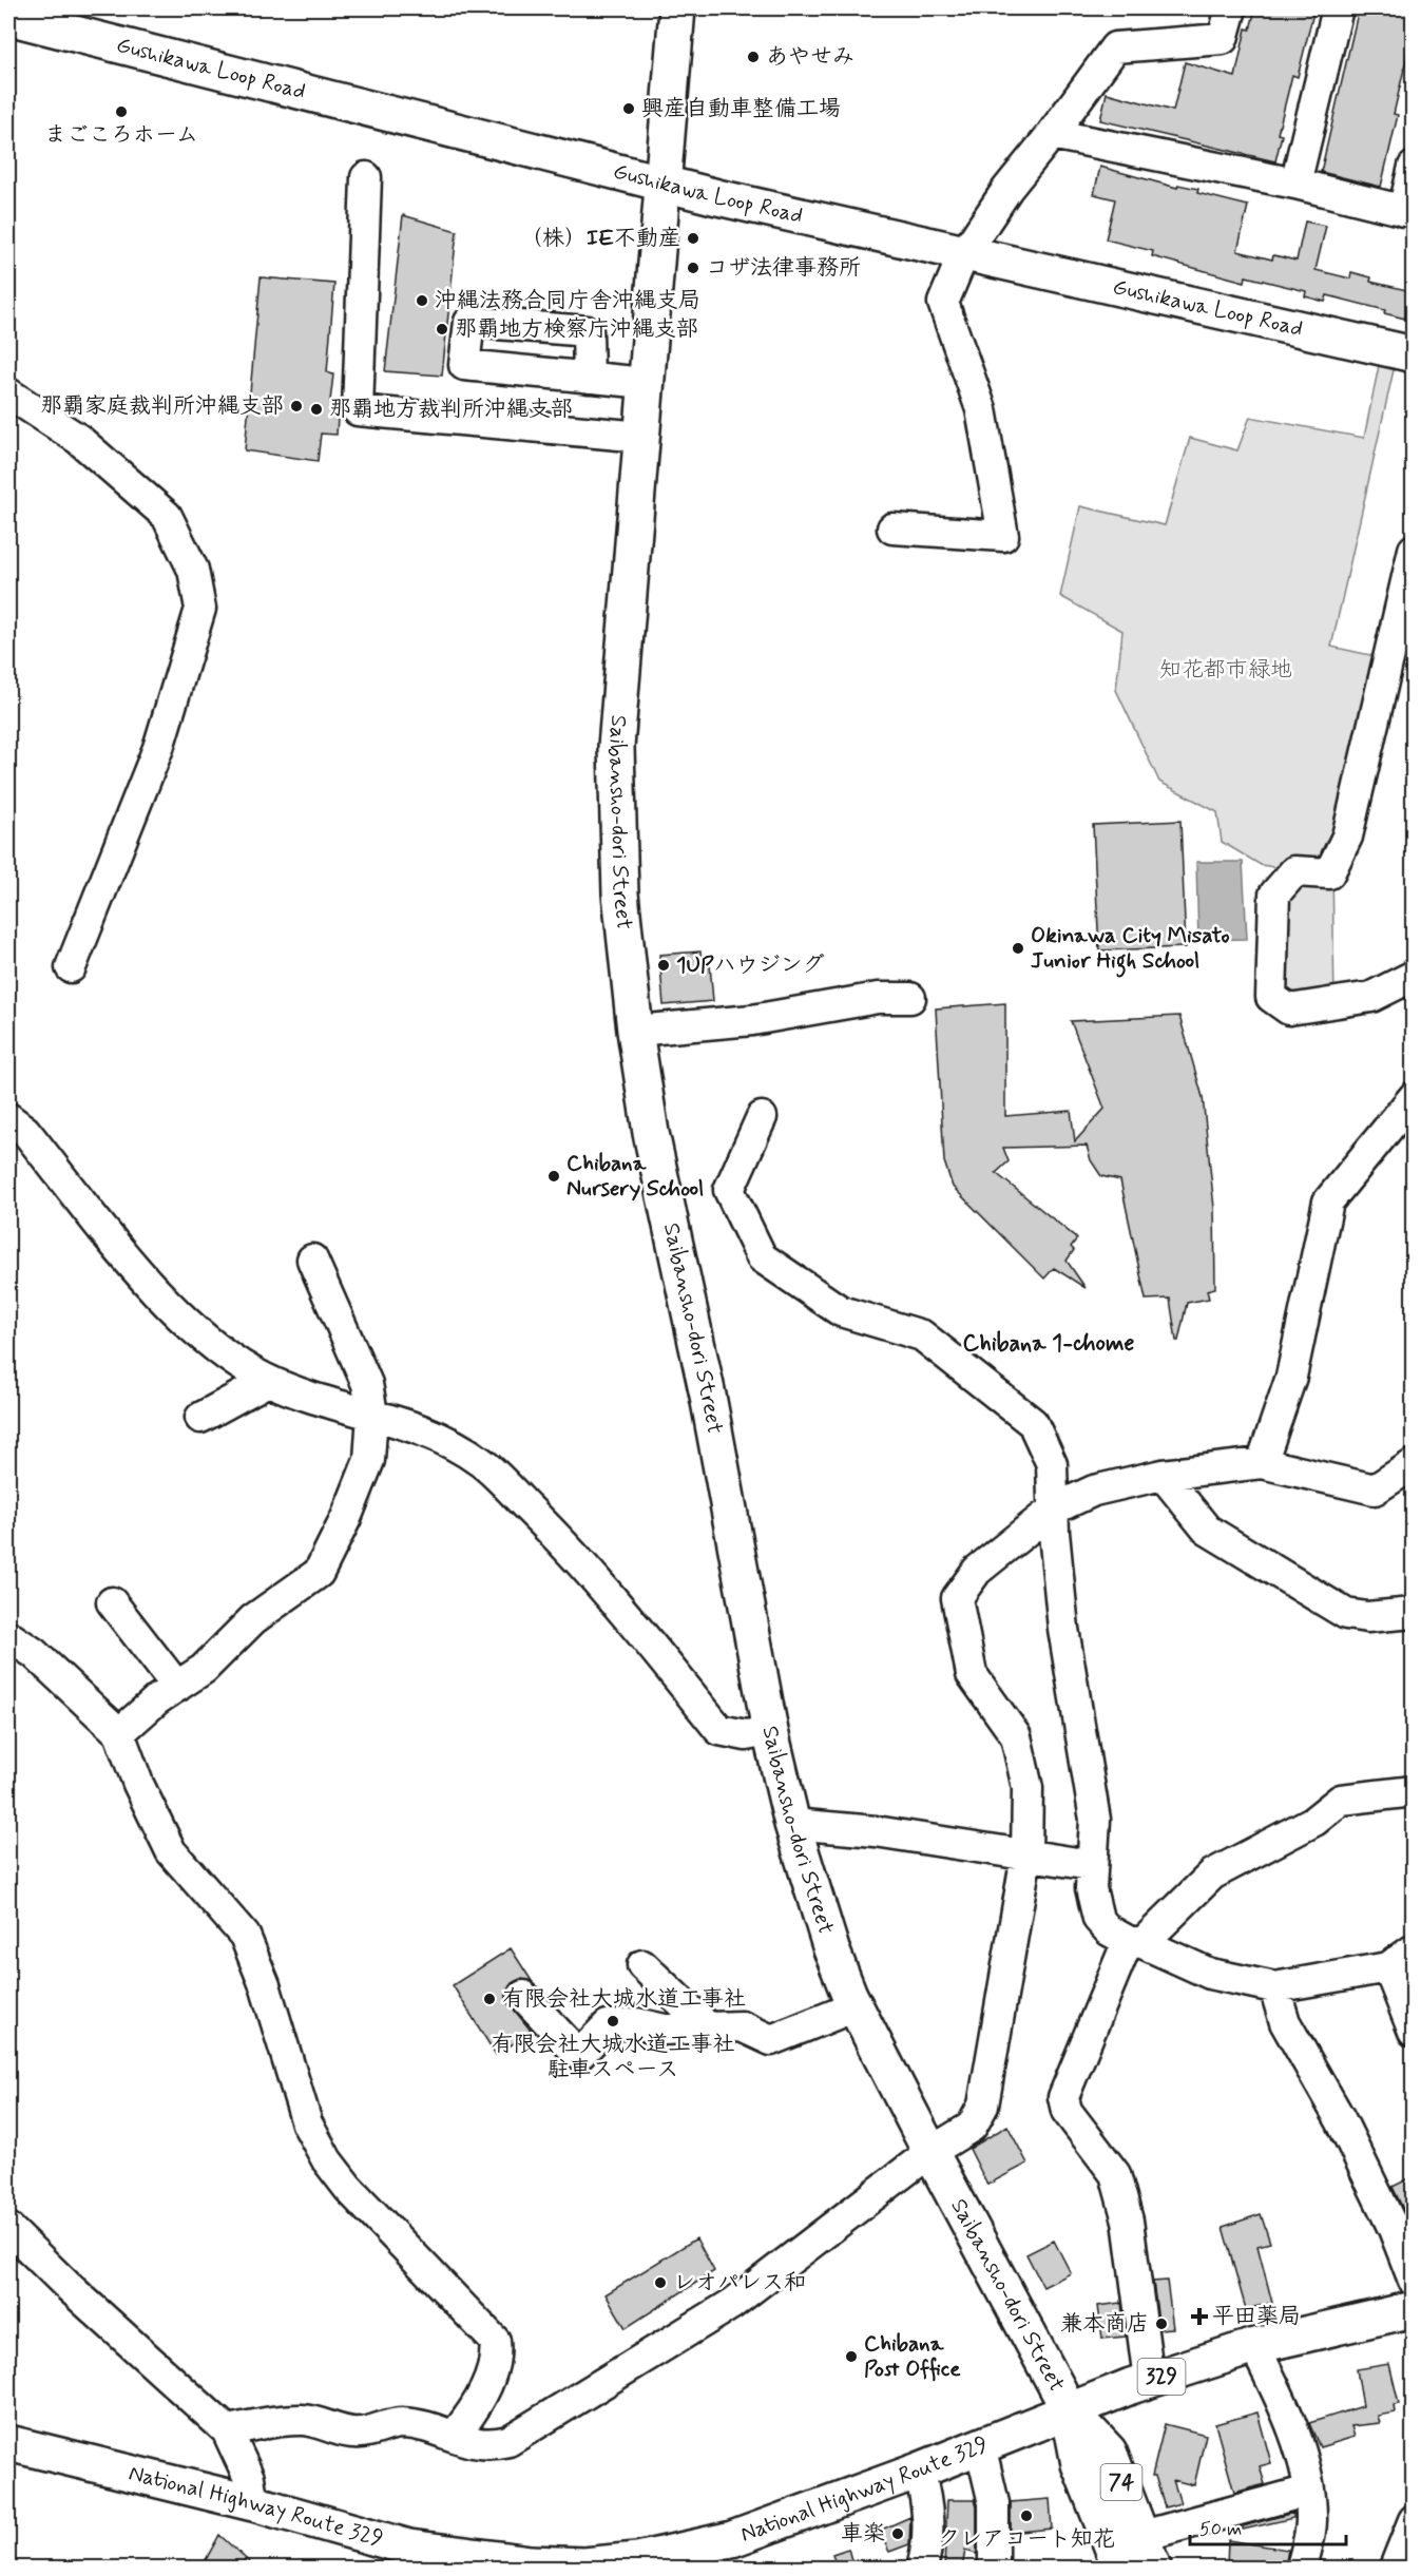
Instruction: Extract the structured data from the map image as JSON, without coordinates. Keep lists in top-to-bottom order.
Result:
{
  "streets": {
    "main road": [
      "Gushikawa Loop Road",
      "Saibansho-dori Street",
      "329",
      "74",
      "National Highway Route 329"
    ]
  },
  "crossings": [
    ["Gushikawa Loop Road", "Saibansho-dori Street"],
    ["Saibansho-dori Street", "74"],
    ["Saibansho-dori Street", "National Highway Route 329"],
    ["74", "National Highway Route 329"]
  ],
  "districts": ["Chibana 1-chome"],
  "parks": ["知花都市緑地"],
  "places": {
    "other": [
      "あやせみ",
      "興産自動車整備工場",
      "まごころホーム",
      "（株）IE不動産",
      "コザ法律事務所",
      "沖縄法務合同庁舎沖縄支局",
      "那覇地方検察庁沖縄支部",
      "那覇家庭裁判所沖縄支部",
      "那覇地方裁判所沖縄支部",
      "Okinawa City Misato Junior High School",
      "1UPハウジング",
      "Chibana Nursery School",
      "有限会社大城水道工事社",
      "有限会社大城水道工事社 駐車スペース",
      "レオパレス和",
      "兼本商店",
      "Chibana Post Office",
      "クレアコート知花",
      "車楽"
    ],
    "health": ["平田薬局"]
  },
  "scale_bar": "50 m"
}
